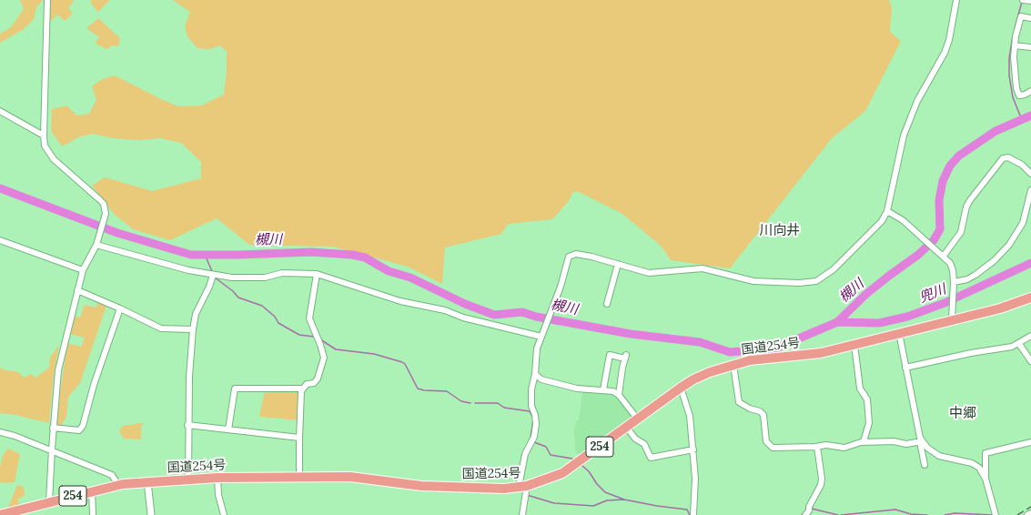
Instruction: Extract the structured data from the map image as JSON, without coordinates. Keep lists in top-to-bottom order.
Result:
{
  "streets": {
    "highway": ["国道254号", "254"]
  },
  "districts": ["川向井", "中郷"],
  "water": ["槻川", "兜川"]
}
